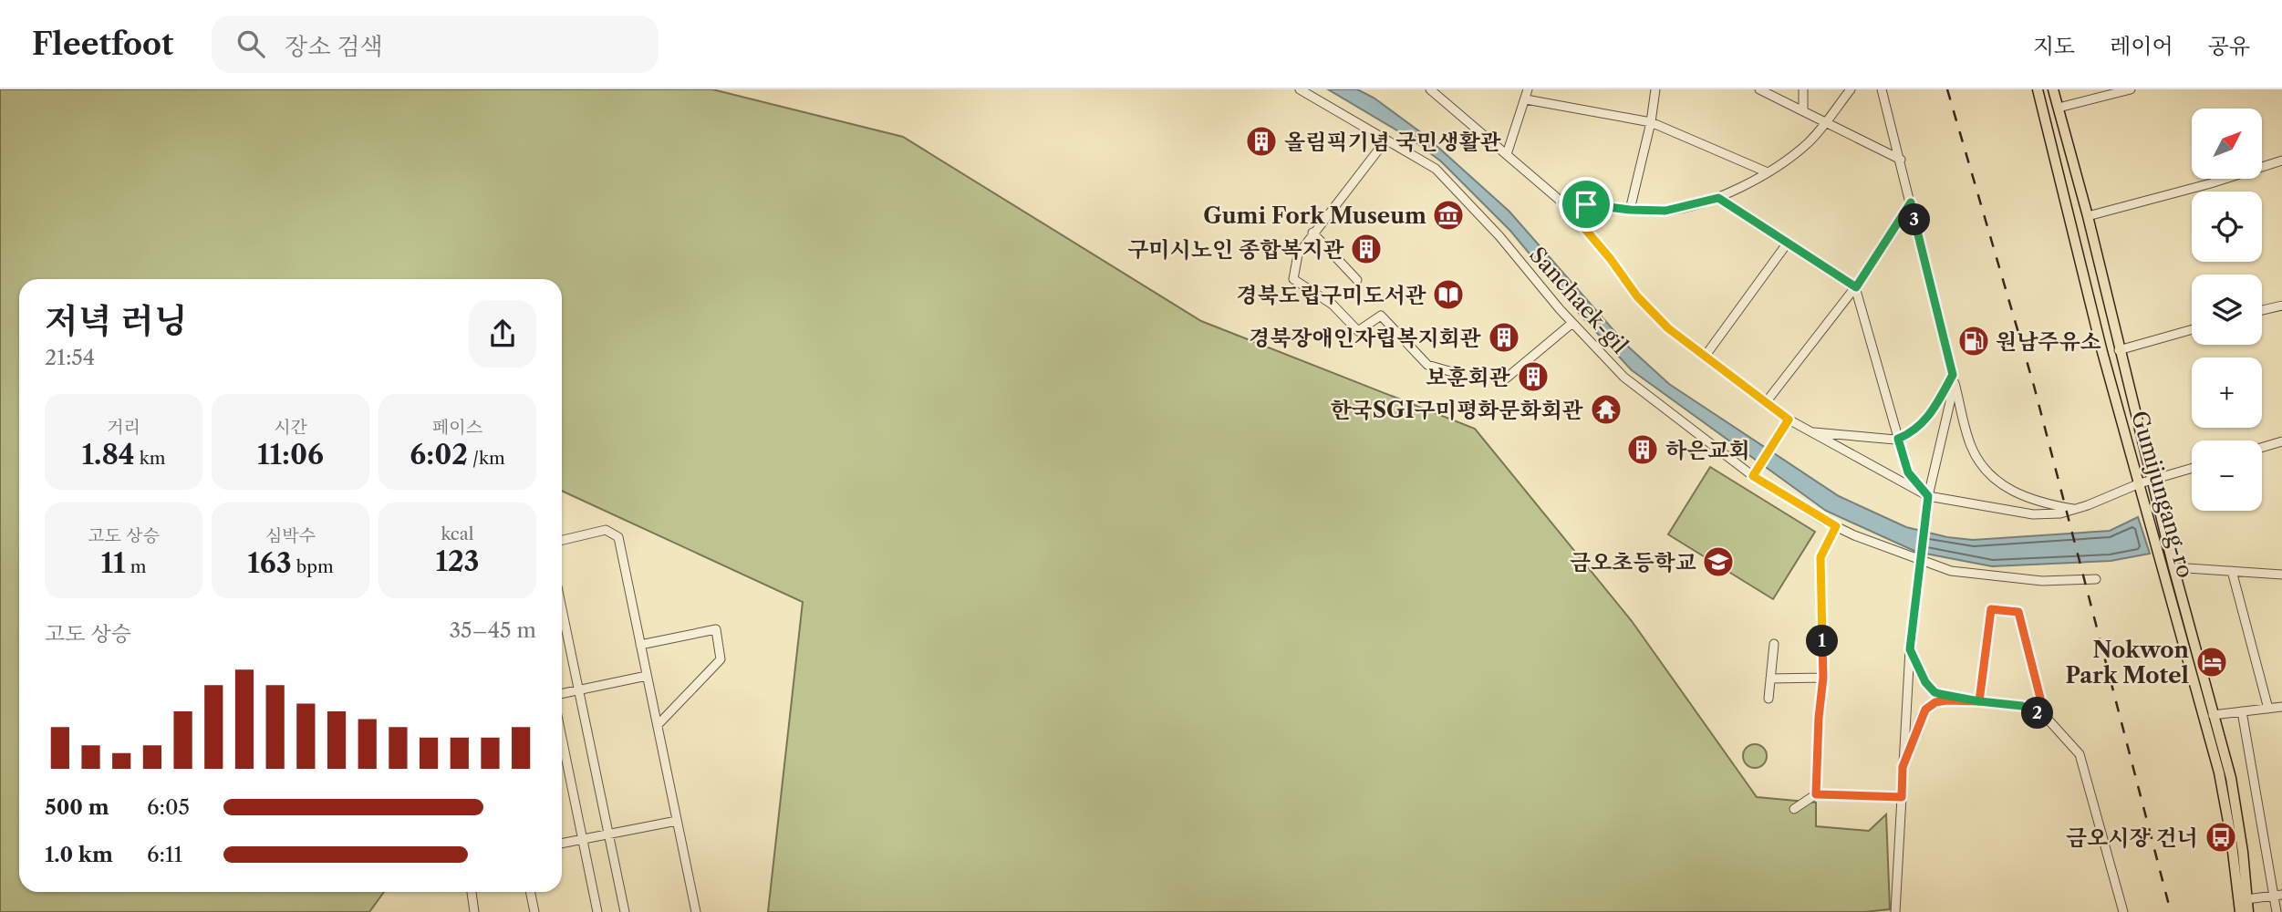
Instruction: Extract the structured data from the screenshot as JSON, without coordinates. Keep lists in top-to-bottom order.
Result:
{
  "streets": {
    "main road": ["Gumijungang-ro"],
    "street": ["Sanchaek-gil"]
  },
  "places": {
    "building": [
      "올림픽기념 국민생활관",
      "구미시노인 종합복지관",
      "경북장애인자립복지회관",
      "보훈회관",
      "하은교회"
    ],
    "museum": ["Gumi Fork Museum"],
    "library": ["경북도립구미도서관"],
    "fuel station": ["원남주유소"],
    "temple": ["한국SGI구미평화문화회관"],
    "school or university": ["금오초등학교"],
    "hotel": ["Nokwon Park Motel"],
    "bus stop": ["금오시장 건너"]
  },
  "north": "top right",
  "page": {
    "header": "Fleetfoot",
    "search": "장소 검색",
    "nav": ["지도", "레이어", "공유"],
    "map_buttons": ["+", "−"],
    "pins": ["3", "1", "2"],
    "heading": ["저녁 러닝", "21:54"],
    "stats": [
      ["거리", "1.84 km"],
      ["시간", "11:06"],
      ["페이스", "6:02 /km"],
      ["고도 상승", "11 m"],
      ["심박수", "163 bpm"],
      ["kcal", "123"]
    ],
    "chart": ["고도 상승", "35–45 m"],
    "list": [
      {
        "name": "500 m",
        "note": "6:05"
      },
      {
        "name": "1.0 km",
        "note": "6:11"
      }
    ]
  }
}
